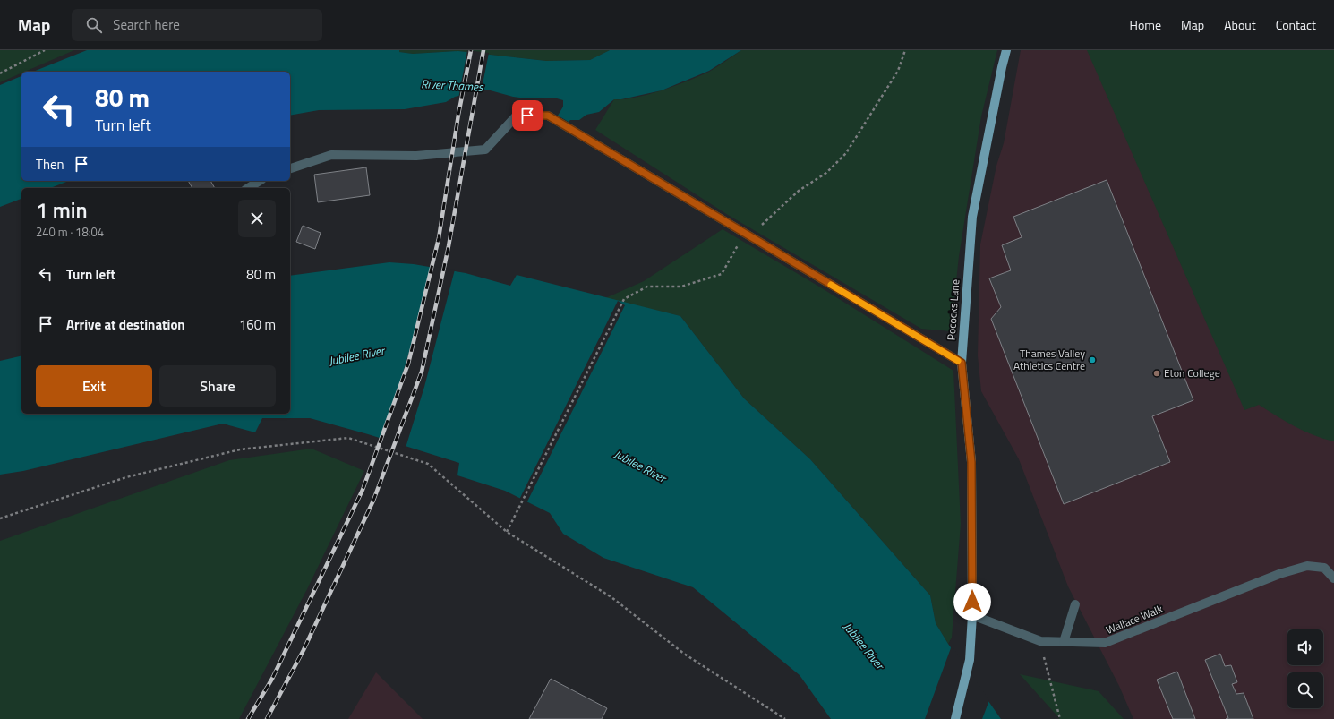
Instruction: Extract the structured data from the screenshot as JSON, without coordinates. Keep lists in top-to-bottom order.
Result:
{
  "streets": {
    "main road": ["Pococks Lane"],
    "street": ["Wallace Walk"]
  },
  "crossings": [
    ["Pococks Lane", "Wallace Walk"]
  ],
  "water": ["River Thames", "Jubilee River"],
  "places": ["Thames Valley Athletics Centre", "Eton College"],
  "page": {
    "header": "Map",
    "search": "Search here",
    "nav": [
      "Home",
      "Map",
      "About",
      "Contact"
    ],
    "turn": ["80 m", "Turn left"],
    "then": "Then",
    "heading": ["1 min", "240 m · 18:04"],
    "list": [
      {
        "name": "Turn left",
        "value": "80 m"
      },
      {
        "name": "Arrive at destination",
        "value": "160 m"
      }
    ],
    "buttons": ["Exit", "Share"]
  }
}
